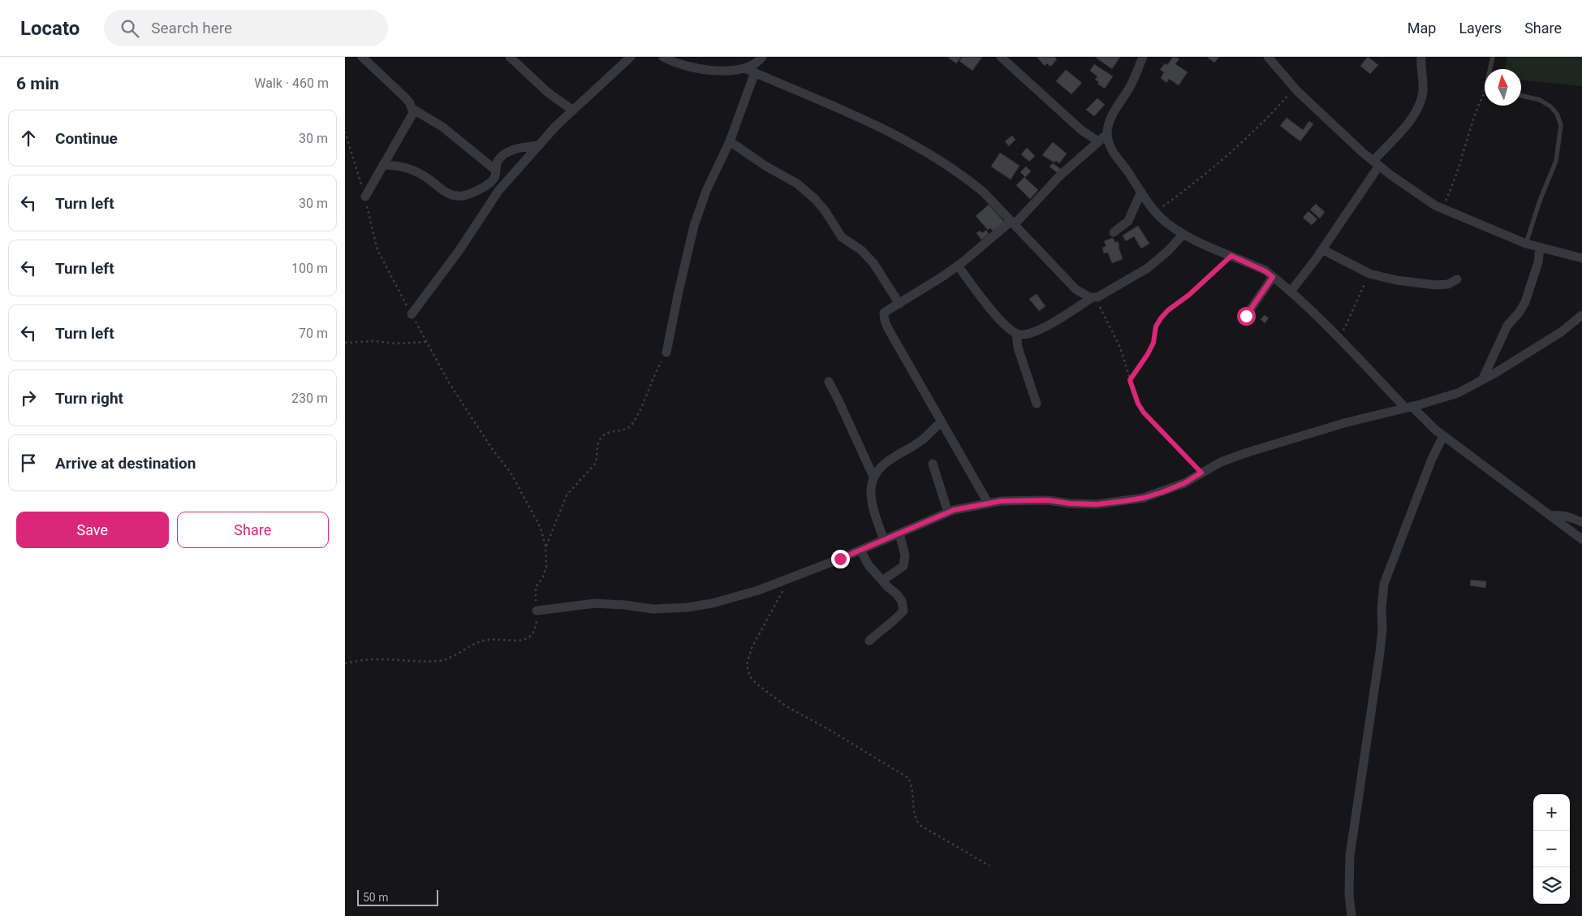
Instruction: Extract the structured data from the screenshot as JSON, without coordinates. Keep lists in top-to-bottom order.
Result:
{
  "scale_bar": "50 m",
  "north": "top",
  "page": {
    "header": "Locato",
    "search": "Search here",
    "nav": ["Map", "Layers", "Share"],
    "heading": ["6 min", "Walk · 460 m"],
    "list": [
      ["Continue", "30 m"],
      ["Turn left", "30 m"],
      ["Turn left", "100 m"],
      ["Turn left", "70 m"],
      ["Turn right", "230 m"],
      "Arrive at destination"
    ],
    "buttons": ["Save", "Share"],
    "map_buttons": ["+", "−"],
    "scale": "50 m"
  }
}
